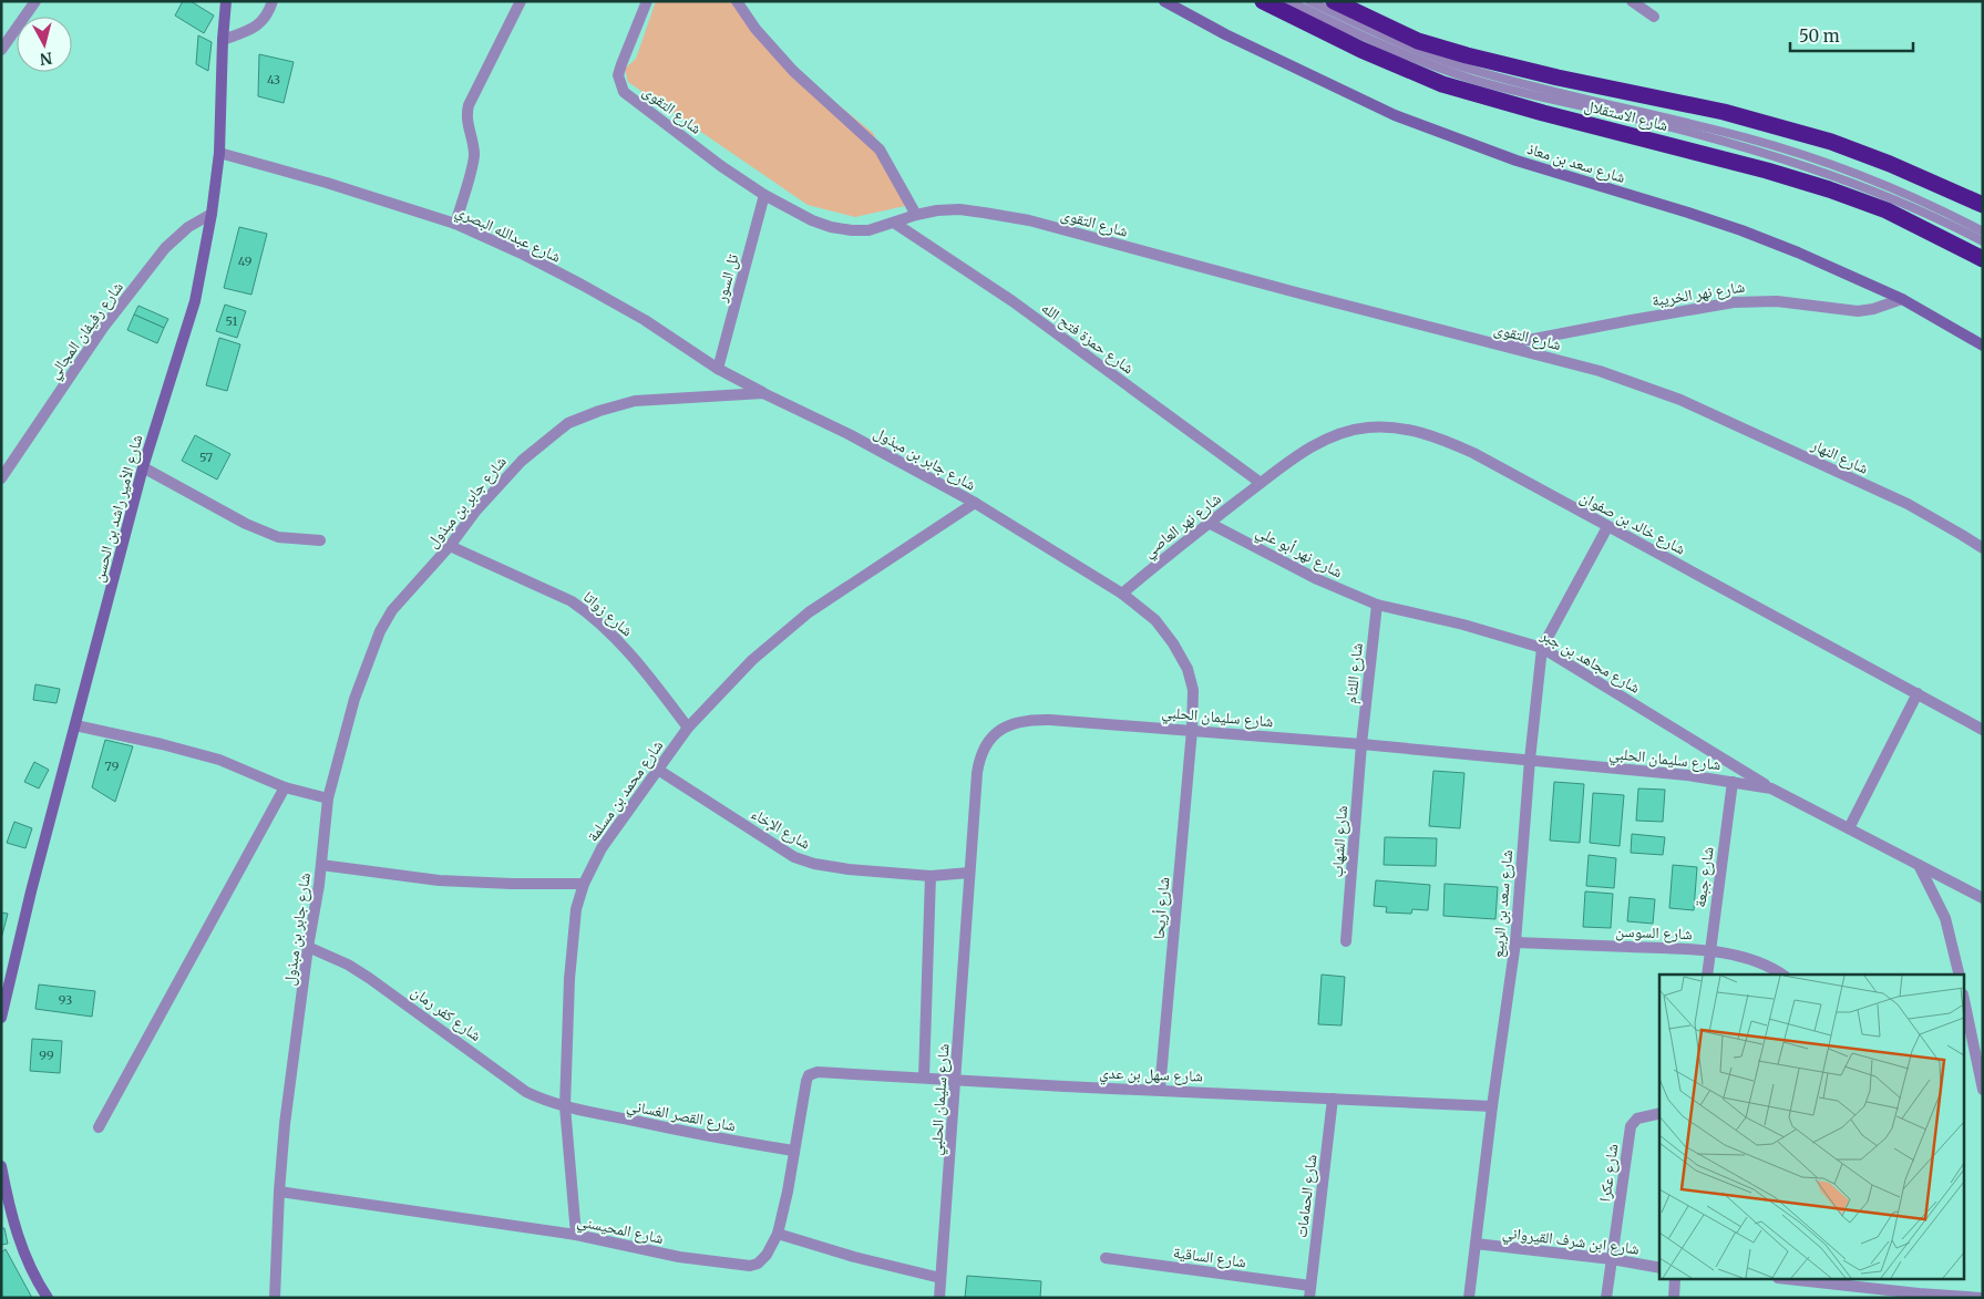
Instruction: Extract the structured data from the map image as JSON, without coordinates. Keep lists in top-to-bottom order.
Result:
{
  "streets": {
    "highway": ["شارع الاستقلال"],
    "street": [
      "شارع التقوى",
      "شارع سعد بن معاذ",
      "شارع عبدالله البصري",
      "تل السور",
      "شارع نهر الخريبة",
      "شارع رفيفان المجالي",
      "شارع حمزة فتح الله",
      "شارع النهار",
      "شارع جابر بن مبذول",
      "شارع الأمير راشد بن الحسن",
      "شارع خالد بن صفوان",
      "شارع نهر العاصي",
      "شارع نهر أبو علي",
      "شارع زواتا",
      "شارع مجاهد بن جبر",
      "شارع اللثام",
      "شارع سليمان الحلبي",
      "شارع محمد بن مسلمة",
      "شارع الإخاء",
      "شارع الشهاب",
      "شارع جبعة",
      "شارع سعد بن الربيع",
      "شارع أريحا",
      "شارع السوسن",
      "شارع كفر رمان",
      "شارع سهل بن عدي",
      "شارع القصر الغساني",
      "شارع عكرا",
      "شارع الحمامات",
      "شارع المحيسني",
      "شارع ابن شرف القيرواني",
      "شارع الساقية"
    ]
  },
  "crossings": [
    ["شارع التقوى", "تل السور"],
    ["شارع التقوى", "شارع نهر الخريبة"],
    ["شارع التقوى", "شارع حمزة فتح الله"],
    ["شارع التقوى", "شارع النهار"],
    ["شارع سعد بن معاذ", "شارع نهر الخريبة"],
    ["شارع عبدالله البصري", "تل السور"],
    ["شارع عبدالله البصري", "شارع جابر بن مبذول"],
    ["شارع عبدالله البصري", "شارع الأمير راشد بن الحسن"],
    ["شارع رفيفان المجالي", "شارع الأمير راشد بن الحسن"],
    ["شارع حمزة فتح الله", "شارع خالد بن صفوان"],
    ["شارع حمزة فتح الله", "شارع نهر العاصي"],
    ["شارع جابر بن مبذول", "شارع نهر العاصي"],
    ["شارع جابر بن مبذول", "شارع زواتا"],
    ["شارع جابر بن مبذول", "شارع سليمان الحلبي"],
    ["شارع جابر بن مبذول", "شارع محمد بن مسلمة"],
    ["شارع جابر بن مبذول", "شارع أريحا"],
    ["شارع جابر بن مبذول", "شارع كفر رمان"],
    ["شارع جابر بن مبذول", "شارع المحيسني"],
    ["شارع خالد بن صفوان", "شارع نهر العاصي"],
    ["شارع خالد بن صفوان", "شارع سعد بن الربيع"],
    ["شارع نهر العاصي", "شارع نهر أبو علي"],
    ["شارع نهر أبو علي", "شارع مجاهد بن جبر"],
    ["شارع نهر أبو علي", "شارع اللثام"],
    ["شارع زواتا", "شارع محمد بن مسلمة"],
    ["شارع مجاهد بن جبر", "شارع اللثام"],
    ["شارع مجاهد بن جبر", "شارع سليمان الحلبي"],
    ["شارع مجاهد بن جبر", "شارع سعد بن الربيع"],
    ["شارع اللثام", "شارع سليمان الحلبي"],
    ["شارع اللثام", "شارع الشهاب"],
    ["شارع سليمان الحلبي", "شارع الإخاء"],
    ["شارع سليمان الحلبي", "شارع الشهاب"],
    ["شارع سليمان الحلبي", "شارع جبعة"],
    ["شارع سليمان الحلبي", "شارع سعد بن الربيع"],
    ["شارع سليمان الحلبي", "شارع أريحا"],
    ["شارع سليمان الحلبي", "شارع سهل بن عدي"],
    ["شارع محمد بن مسلمة", "شارع الإخاء"],
    ["شارع محمد بن مسلمة", "شارع كفر رمان"],
    ["شارع محمد بن مسلمة", "شارع القصر الغساني"],
    ["شارع محمد بن مسلمة", "شارع المحيسني"],
    ["شارع جبعة", "شارع السوسن"],
    ["شارع سعد بن الربيع", "شارع السوسن"],
    ["شارع سعد بن الربيع", "شارع سهل بن عدي"],
    ["شارع سعد بن الربيع", "شارع ابن شرف القيرواني"],
    ["شارع أريحا", "شارع سهل بن عدي"],
    ["شارع كفر رمان", "شارع القصر الغساني"],
    ["شارع سهل بن عدي", "شارع الحمامات"],
    ["شارع سهل بن عدي", "شارع المحيسني"],
    ["شارع القصر الغساني", "شارع المحيسني"],
    ["شارع عكرا", "شارع ابن شرف القيرواني"],
    ["شارع الحمامات", "شارع الساقية"]
  ],
  "house_numbers": [
    "43",
    "49",
    "51",
    "57",
    "79",
    "93",
    "99"
  ],
  "scale_bar": "50 m",
  "north": "bottom"
}
